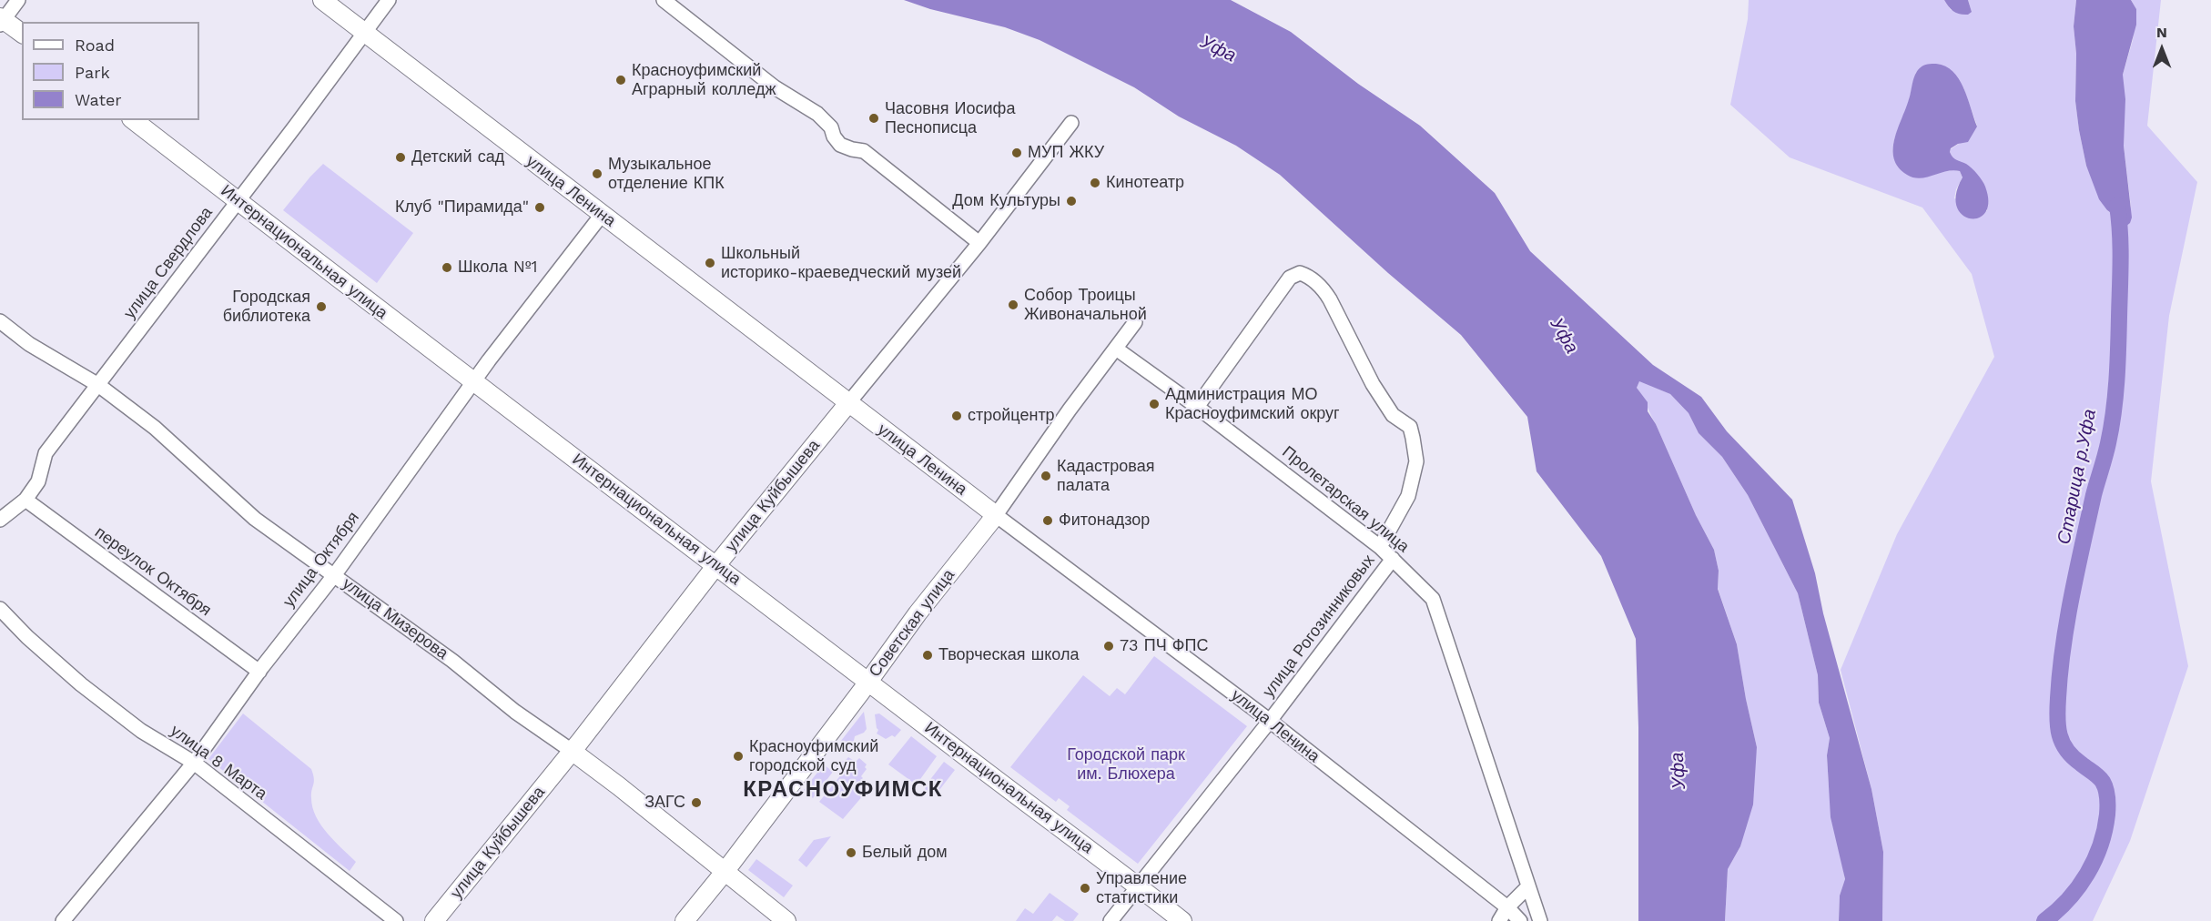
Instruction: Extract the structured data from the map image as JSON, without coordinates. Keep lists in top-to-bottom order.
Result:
{
  "streets": {
    "main road": [
      "улица Ленина",
      "Интернациональная улица",
      "улица Куйбышева",
      "улица Мизерова",
      "Советская улица"
    ],
    "street": [
      "улица Свердлова",
      "Пролетарская улица",
      "улица Октября",
      "переулок Октября",
      "улица Рогозинниковых",
      "улица 8 Марта"
    ]
  },
  "crossings": [
    ["улица Ленина", "улица Свердлова"],
    ["улица Ленина", "улица Куйбышева"],
    ["улица Ленина", "улица Октября"],
    ["улица Ленина", "Советская улица"],
    ["улица Ленина", "улица Рогозинниковых"],
    ["Интернациональная улица", "улица Свердлова"],
    ["Интернациональная улица", "улица Куйбышева"],
    ["Интернациональная улица", "улица Октября"],
    ["Интернациональная улица", "Советская улица"],
    ["Интернациональная улица", "улица Рогозинниковых"],
    ["улица Свердлова", "переулок Октября"],
    ["улица Свердлова", "улица Мизерова"],
    ["улица Куйбышева", "улица Мизерова"],
    ["Пролетарская улица", "Советская улица"],
    ["Пролетарская улица", "улица Рогозинниковых"],
    ["улица Октября", "переулок Октября"],
    ["улица Октября", "улица Мизерова"],
    ["улица Октября", "улица 8 Марта"],
    ["улица Мизерова", "Советская улица"]
  ],
  "districts": ["КРАСНОУФИМСК"],
  "water": ["Уфа", "Старица р.Уфа"],
  "parks": ["Городской парк им. Блюхера"],
  "places": [
    "Красноуфимский Аграрный колледж",
    "Часовня Иосифа Песнописца",
    "МУП ЖКУ",
    "Детский сад",
    "Музыкальное отделение КПК",
    "Кинотеатр",
    "Дом Культуры",
    "Клуб \"Пирамида\"",
    "Школьный историко-краеведческий музей",
    "Школа №1",
    "Собор Троицы Живоначальной",
    "Городская библиотека",
    "Администрация МО Красноуфимский округ",
    "стройцентр",
    "Кадастровая палата",
    "Фитонадзор",
    "73 ПЧ ФПС",
    "Творческая школа",
    "Красноуфимский городской суд",
    "ЗАГС",
    "Белый дом",
    "Управление статистики"
  ],
  "legend": ["Road", "Park", "Water"],
  "north": "top"
}
